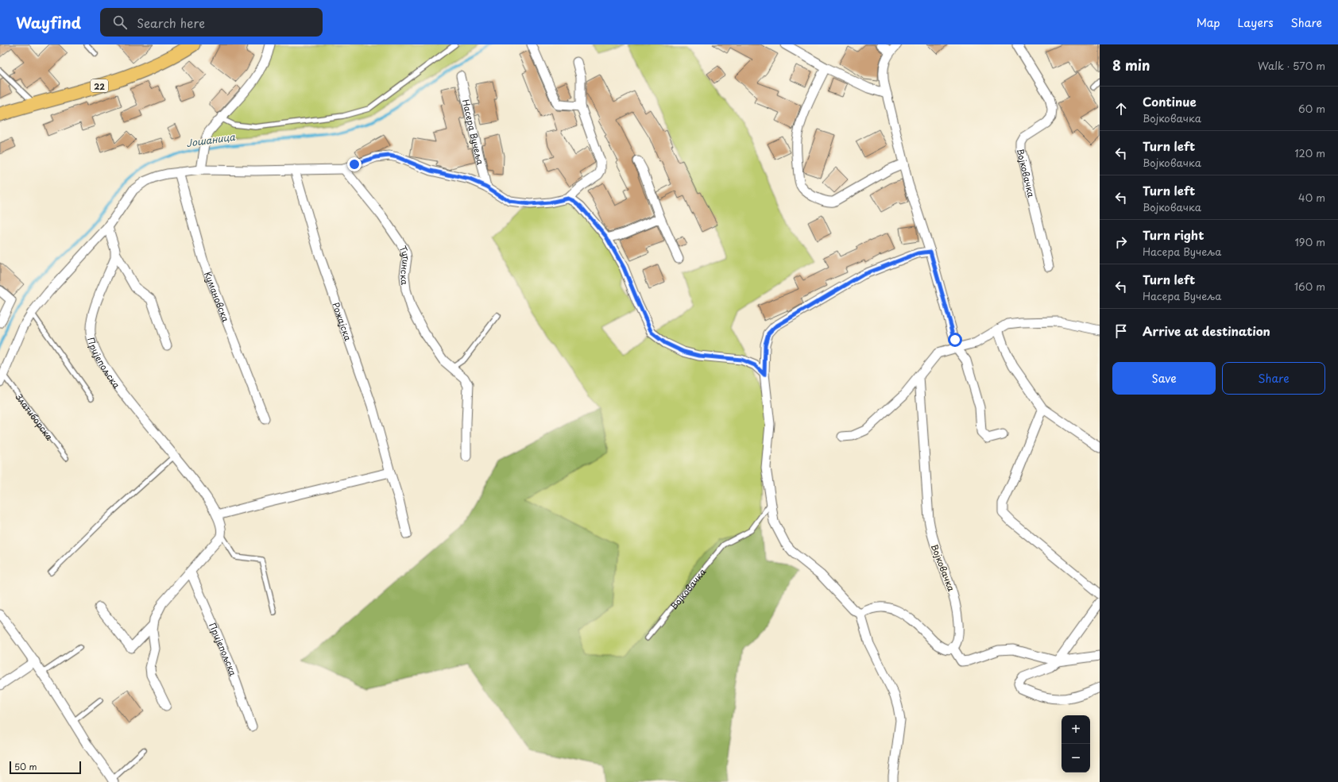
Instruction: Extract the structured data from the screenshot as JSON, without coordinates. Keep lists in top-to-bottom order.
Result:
{
  "streets": {
    "main road": ["22"],
    "street": [
      "Насера Вучеља",
      "Војковачка",
      "Тутинска",
      "Кумановска",
      "Рожајска",
      "Пријепољска",
      "Златиборска"
    ]
  },
  "water": ["Јошаница"],
  "scale_bar": "50 m",
  "page": {
    "header": "Wayfind",
    "search": "Search here",
    "nav": ["Map", "Layers", "Share"],
    "heading": ["8 min", "Walk · 570 m"],
    "list": [
      ["Continue", "Војковачка", "60 m"],
      ["Turn left", "Војковачка", "120 m"],
      ["Turn left", "Војковачка", "40 m"],
      ["Turn right", "Насера Вучеља", "190 m"],
      ["Turn left", "Насера Вучеља", "160 m"],
      "Arrive at destination"
    ],
    "buttons": ["Save", "Share"],
    "map_buttons": ["+", "−"],
    "scale": "50 m"
  }
}
